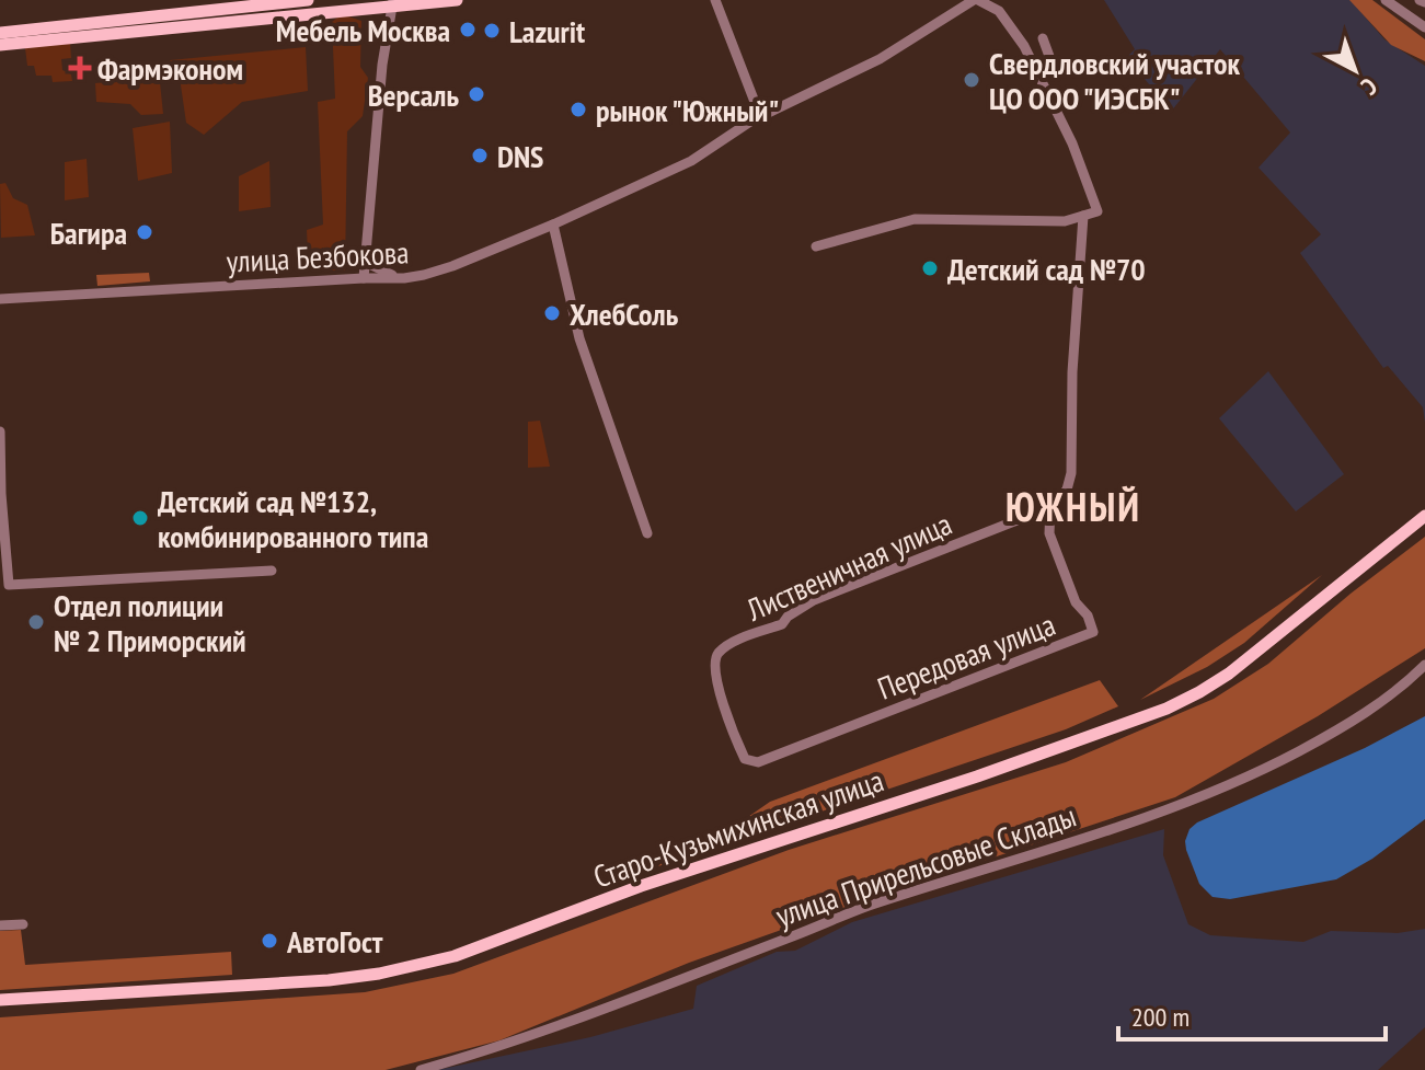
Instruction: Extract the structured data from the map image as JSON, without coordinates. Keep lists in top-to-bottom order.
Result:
{
  "streets": {
    "main road": ["Старо-Кузьмихинская улица"],
    "street": [
      "улица Безбокова",
      "Лиственичная улица",
      "Передовая улица",
      "улица Прирельсовые Склады"
    ]
  },
  "crossings": [
    ["Лиственичная улица", "Передовая улица"]
  ],
  "districts": ["ЮЖНЫЙ"],
  "places": {
    "other": [
      "Мебель Москва",
      "Lazurit",
      "Свердловский участок ЦО ООО \"ИЭСБК\"",
      "Версаль",
      "рынок \"Южный\"",
      "DNS",
      "Багира",
      "Детский сад №70",
      "ХлебСоль",
      "Детский сад №132, комбинированного типа",
      "Отдел полиции № 2 Приморский",
      "АвтоГост"
    ],
    "health": ["Фармэконом"]
  },
  "scale_bar": "200 m",
  "north": "bottom right"
}
